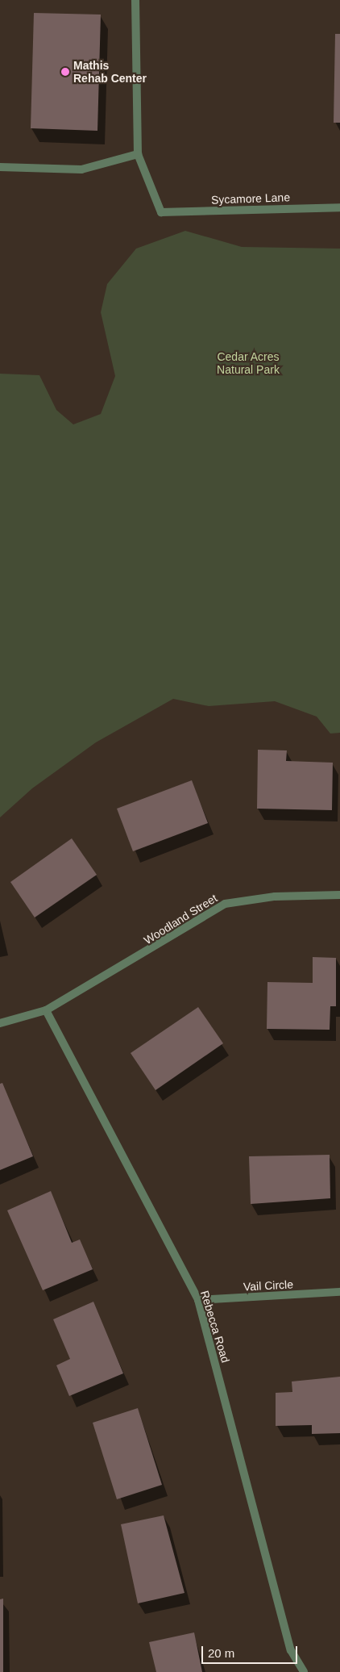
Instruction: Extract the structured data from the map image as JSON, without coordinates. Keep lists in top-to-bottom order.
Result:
{
  "streets": {
    "street": [
      "Sycamore Lane",
      "Woodland Street",
      "Vail Circle",
      "Rebecca Road"
    ]
  },
  "crossings": [
    ["Woodland Street", "Rebecca Road"],
    ["Vail Circle", "Rebecca Road"]
  ],
  "parks": ["Cedar Acres Natural Park"],
  "places": ["Mathis Rehab Center"],
  "scale_bar": "20 m"
}
